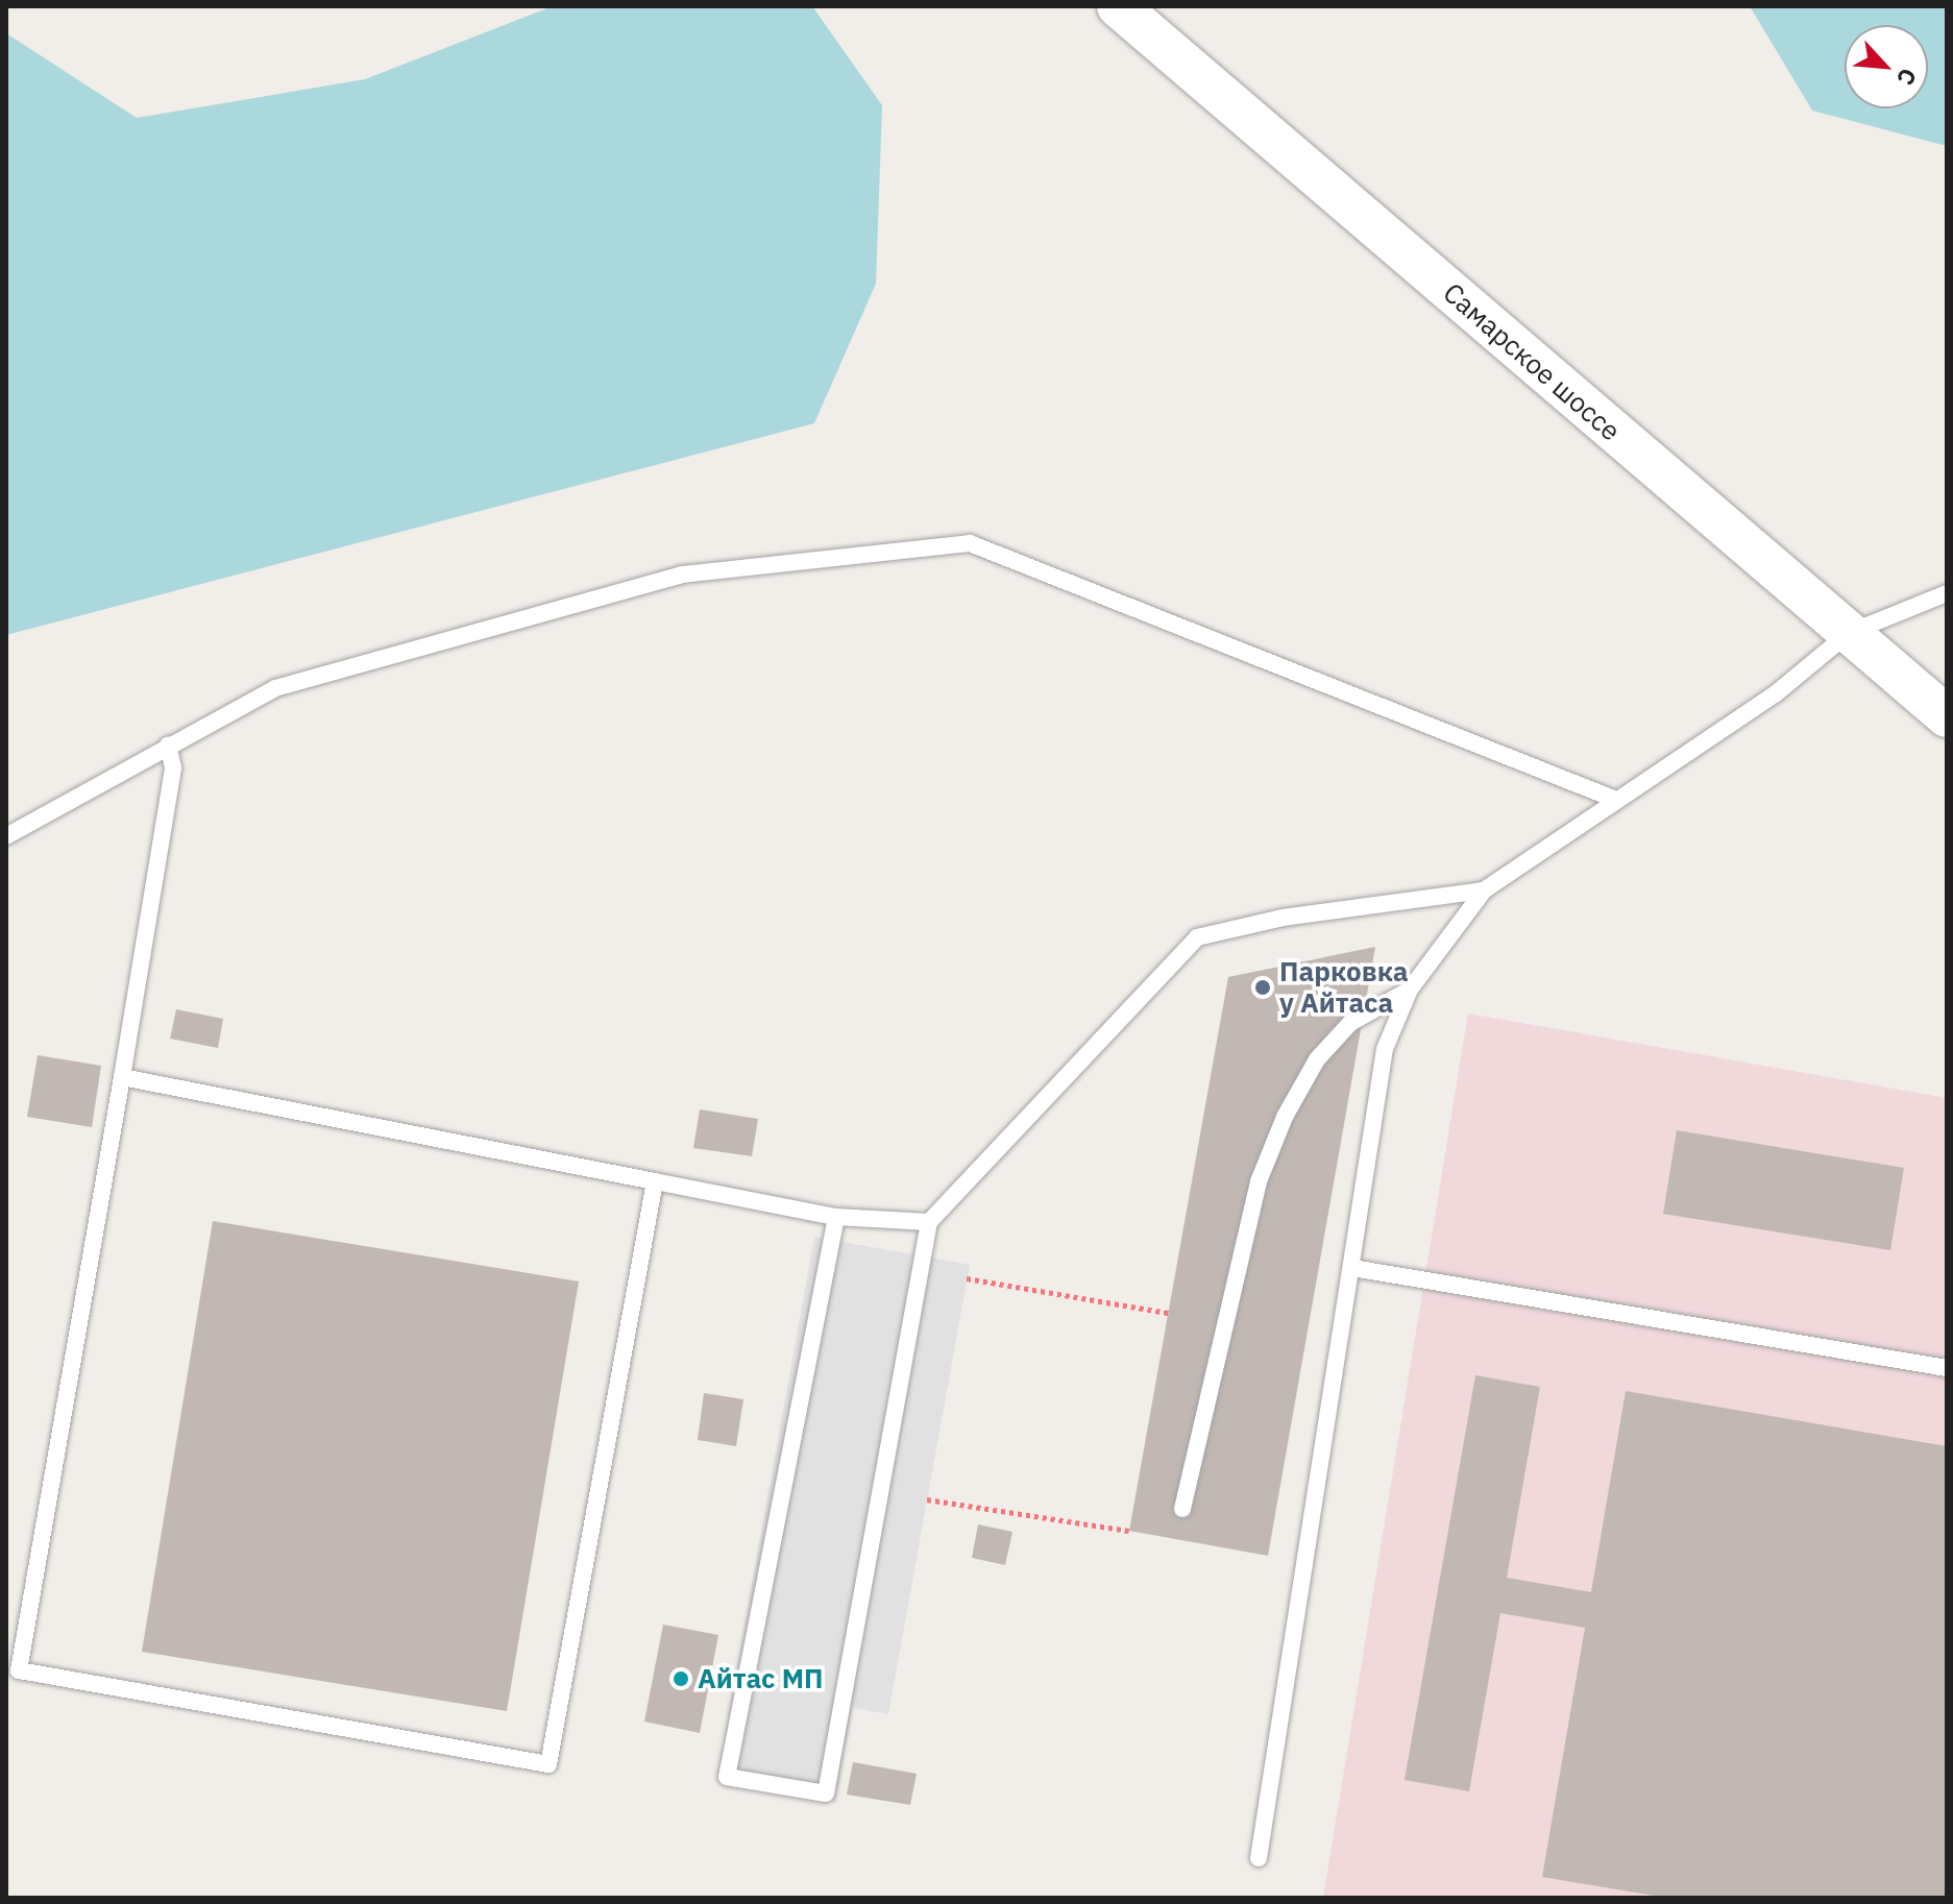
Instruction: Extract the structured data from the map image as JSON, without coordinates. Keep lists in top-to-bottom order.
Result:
{
  "streets": {
    "street": ["Самарское шоссе"]
  },
  "places": ["Парковка у Айтаса", "Айтас МП"],
  "north": "bottom right"
}
